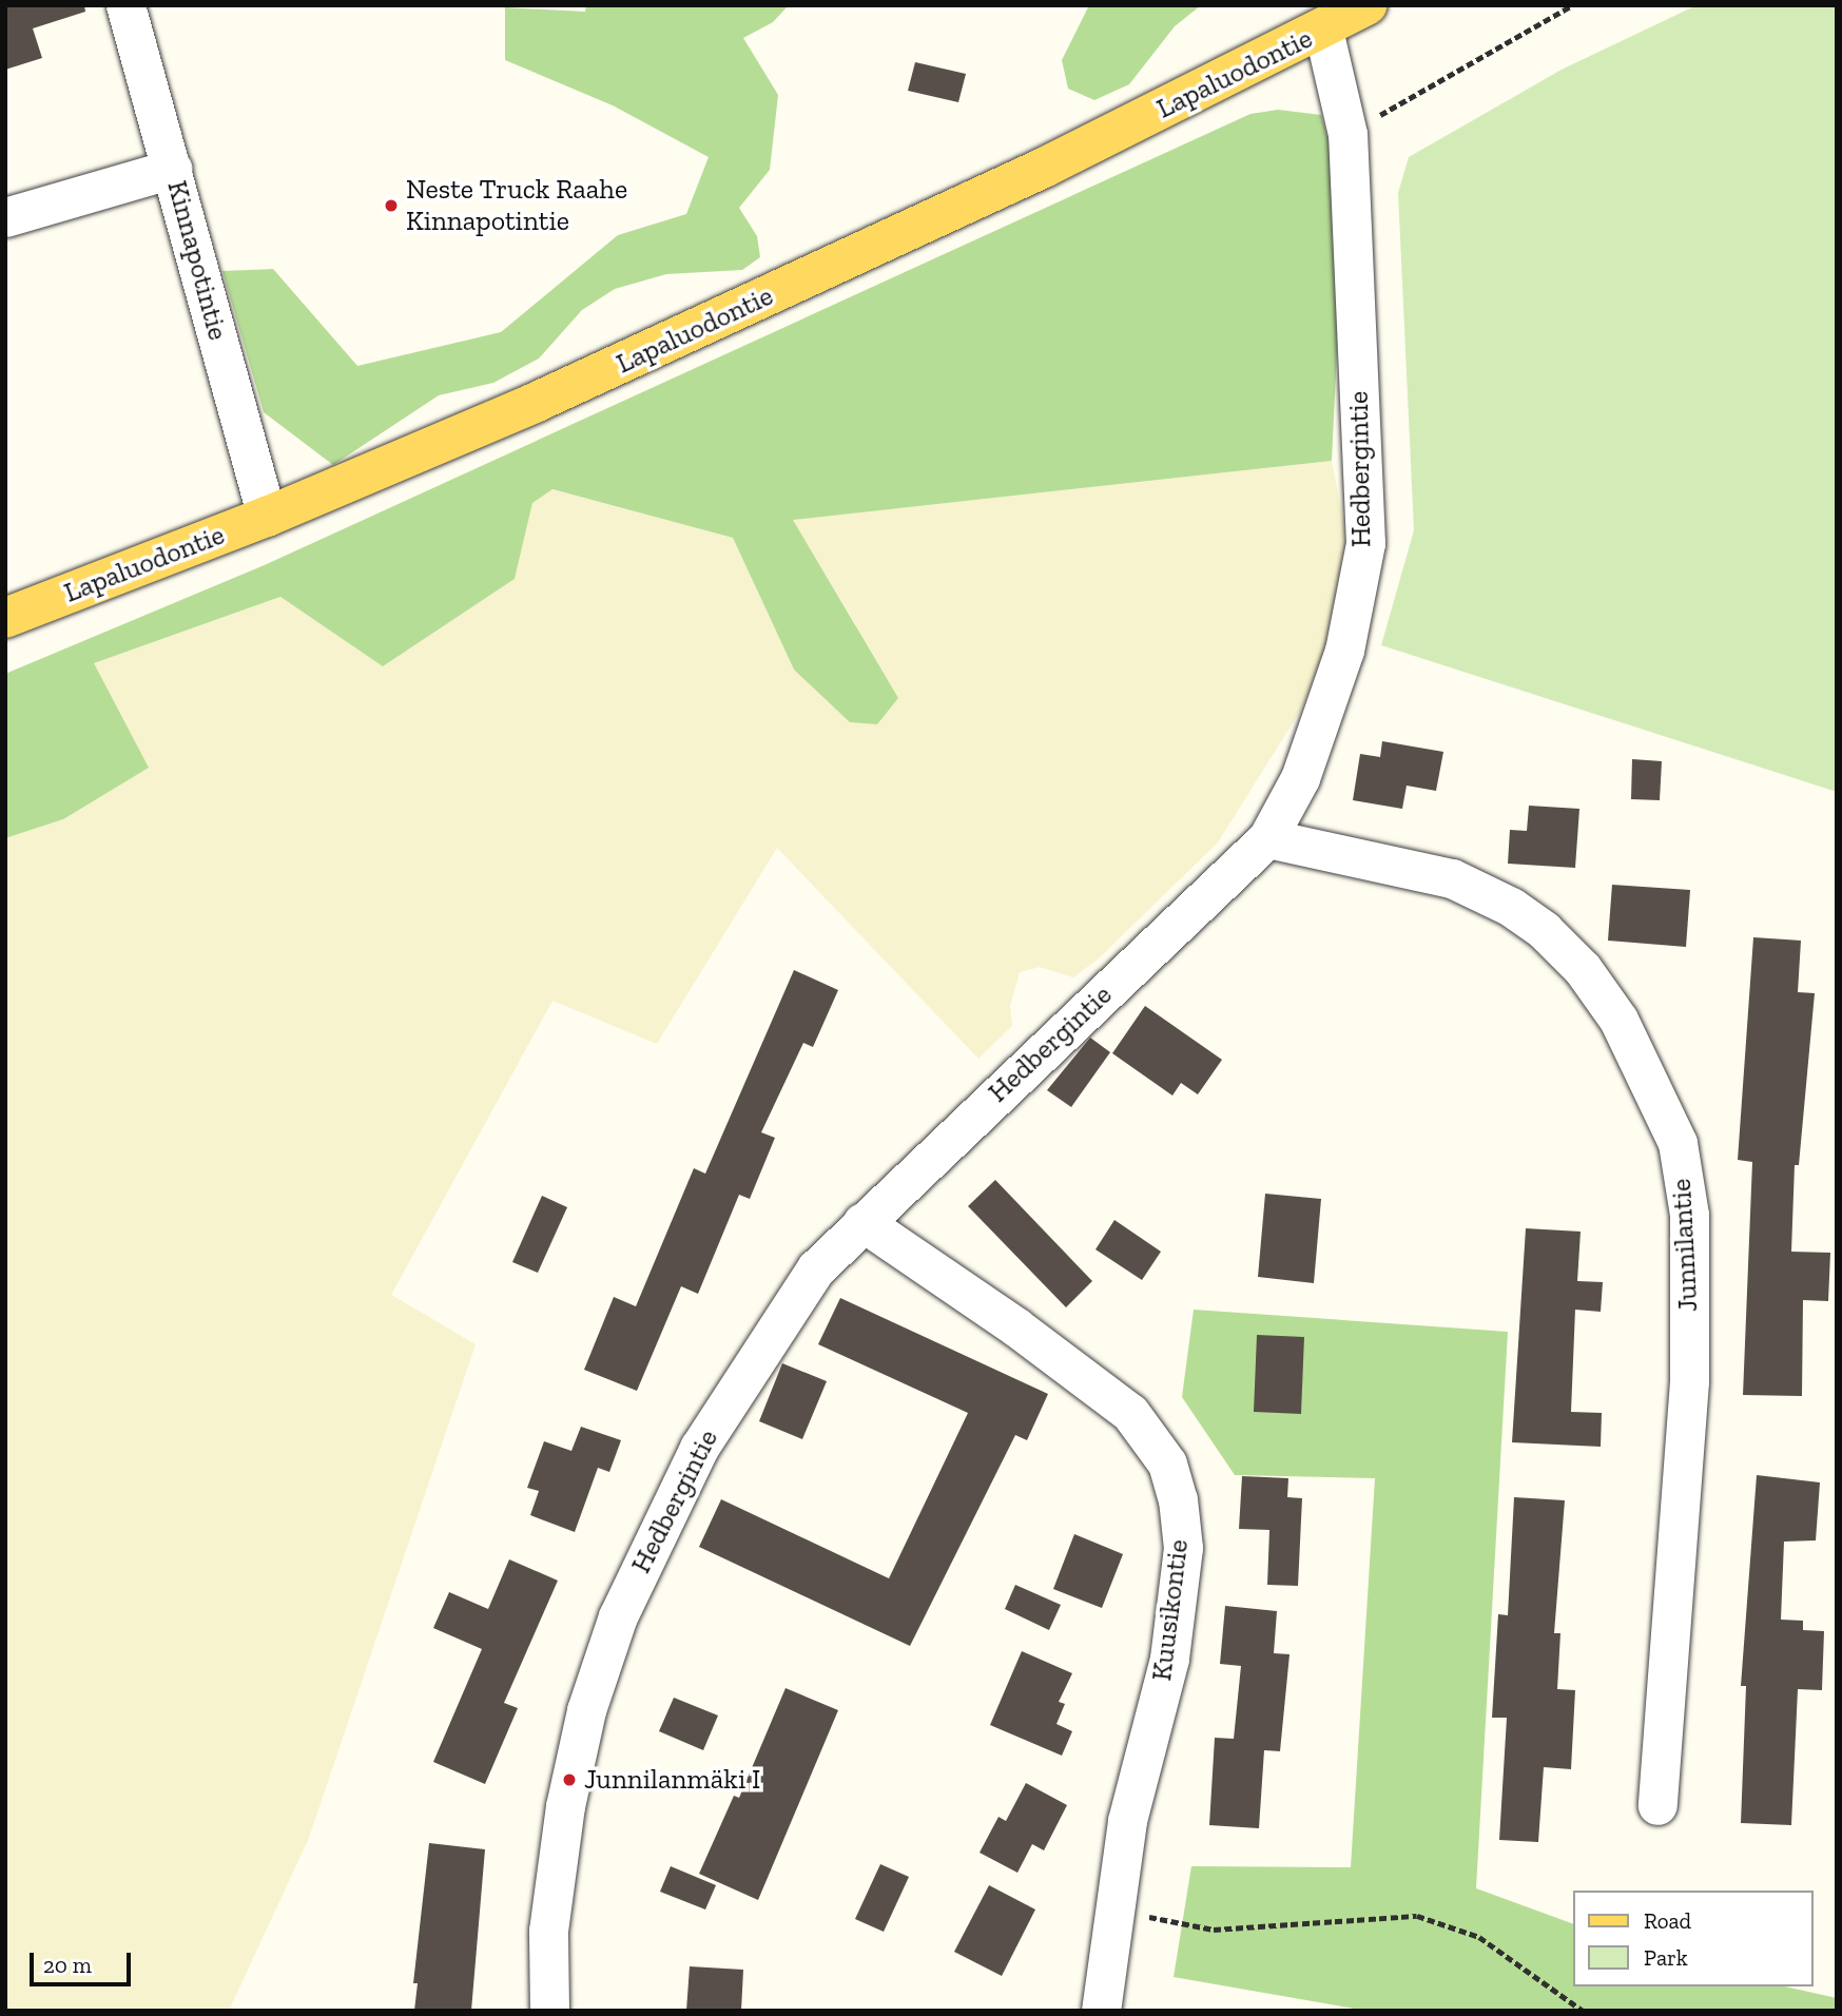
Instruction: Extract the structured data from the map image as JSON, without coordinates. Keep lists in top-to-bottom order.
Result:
{
  "streets": {
    "main road": ["Lapaluodontie"],
    "street": [
      "Kinnapotintie",
      "Hedbergintie",
      "Junnilantie",
      "Kuusikontie"
    ]
  },
  "crossings": [
    ["Lapaluodontie", "Kinnapotintie"],
    ["Lapaluodontie", "Hedbergintie"],
    ["Hedbergintie", "Junnilantie"],
    ["Hedbergintie", "Kuusikontie"]
  ],
  "places": ["Neste Truck Raahe Kinnapotintie", "Junnilanmäki I"],
  "legend": ["Road", "Park"],
  "scale_bar": "20 m"
}
